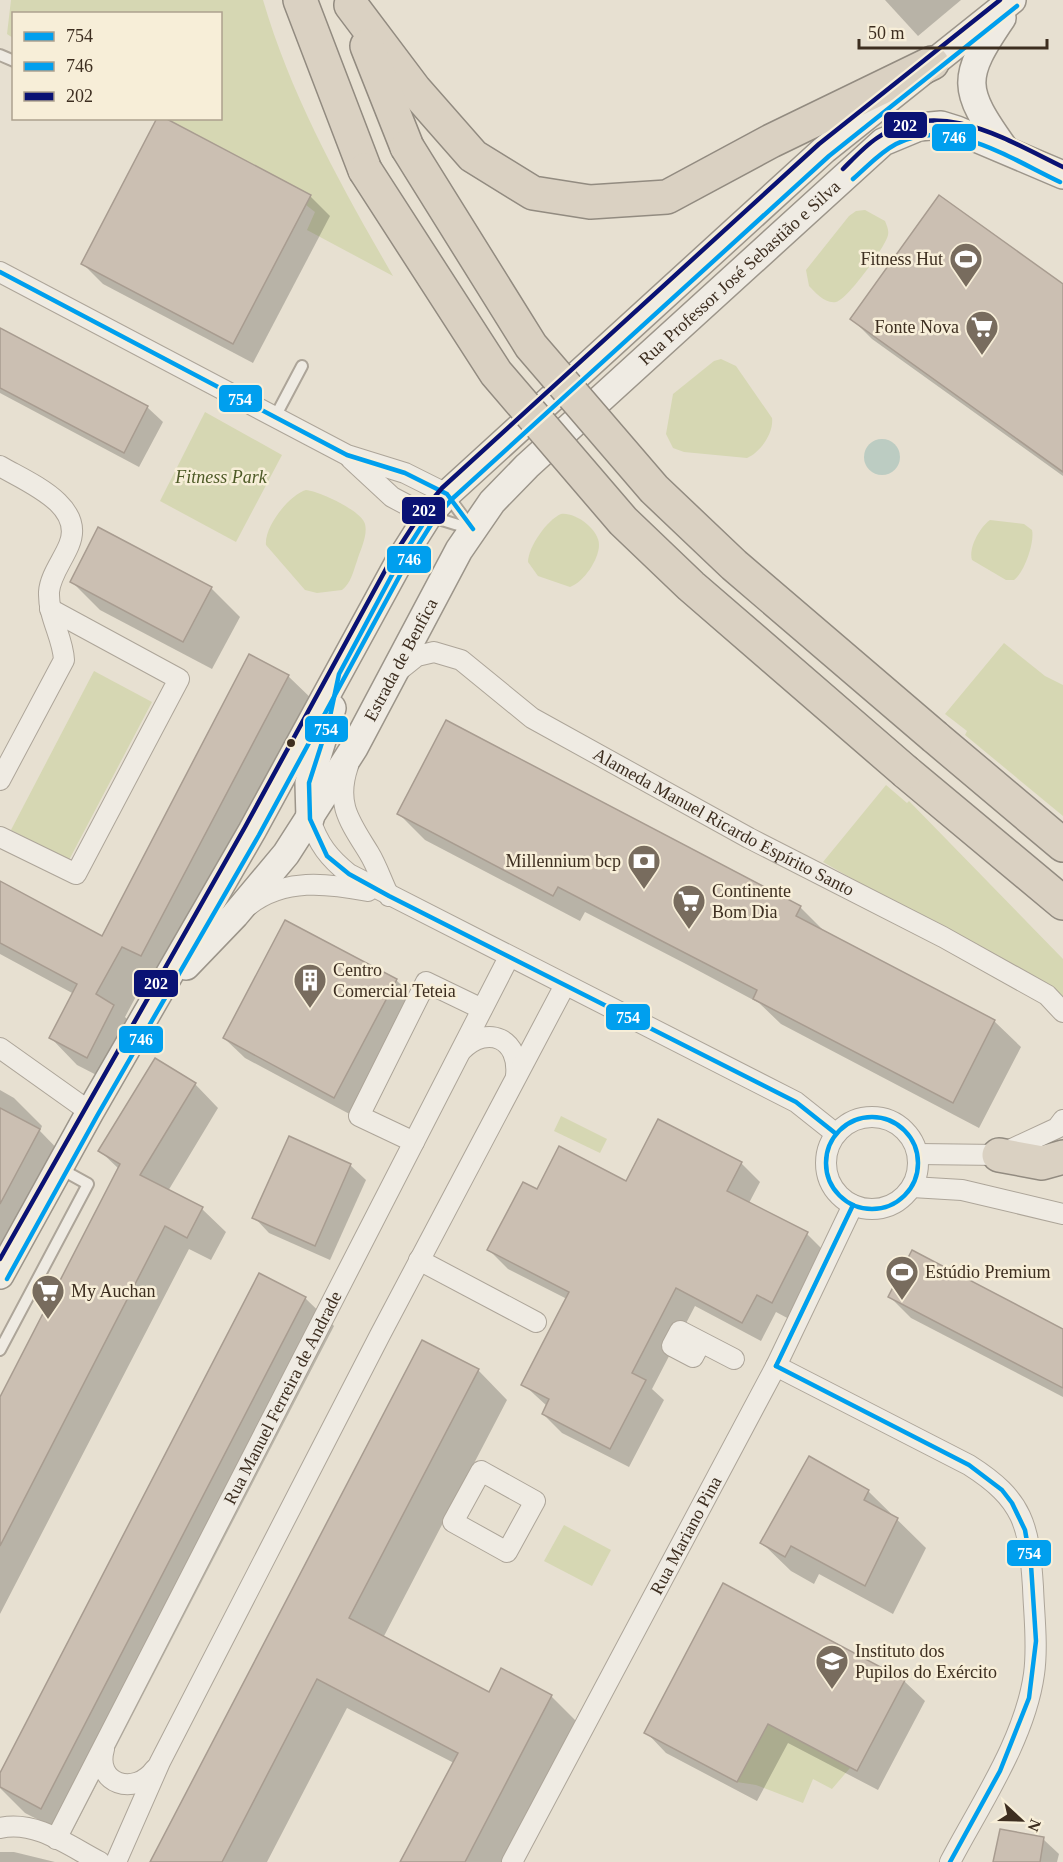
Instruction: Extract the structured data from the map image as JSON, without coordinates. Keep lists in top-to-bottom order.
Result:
{
  "streets": {
    "street": [
      "Rua Professor José Sebastião e Silva",
      "Estrada de Benfica",
      "Alameda Manuel Ricardo Espírito Santo",
      "Rua Manuel Ferreira de Andrade",
      "Rua Mariano Pina"
    ]
  },
  "crossings": [
    ["Rua Professor José Sebastião e Silva", "Estrada de Benfica"],
    ["Estrada de Benfica", "Alameda Manuel Ricardo Espírito Santo"]
  ],
  "parks": ["Fitness Park"],
  "places": {
    "sports": ["Fitness Hut", "Estúdio Premium"],
    "supermarket": ["Fonte Nova", "Continente Bom Dia", "My Auchan"],
    "bank": ["Millennium bcp"],
    "building": ["Centro Comercial Teteia"],
    "school or university": ["Instituto dos Pupilos do Exército"]
  },
  "lines": ["transit line 202", "transit line 746", "transit line 754"],
  "legend": ["754", "746", "202"],
  "scale_bar": "50 m",
  "north": "right"
}
